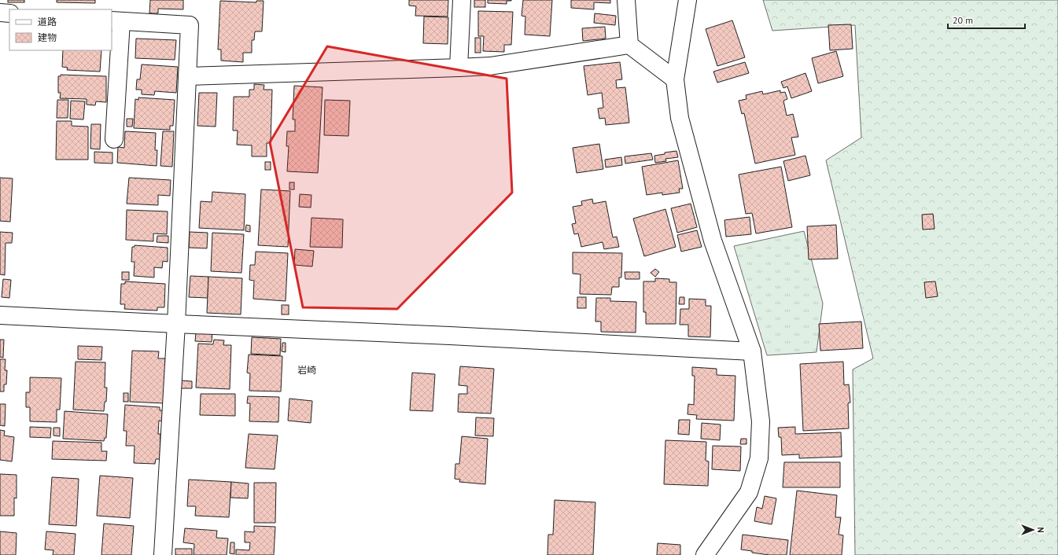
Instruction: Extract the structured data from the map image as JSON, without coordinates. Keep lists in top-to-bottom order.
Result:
{
  "districts": ["岩崎"],
  "legend": ["道路", "建物"],
  "scale_bar": "20 m",
  "north": "right"
}
